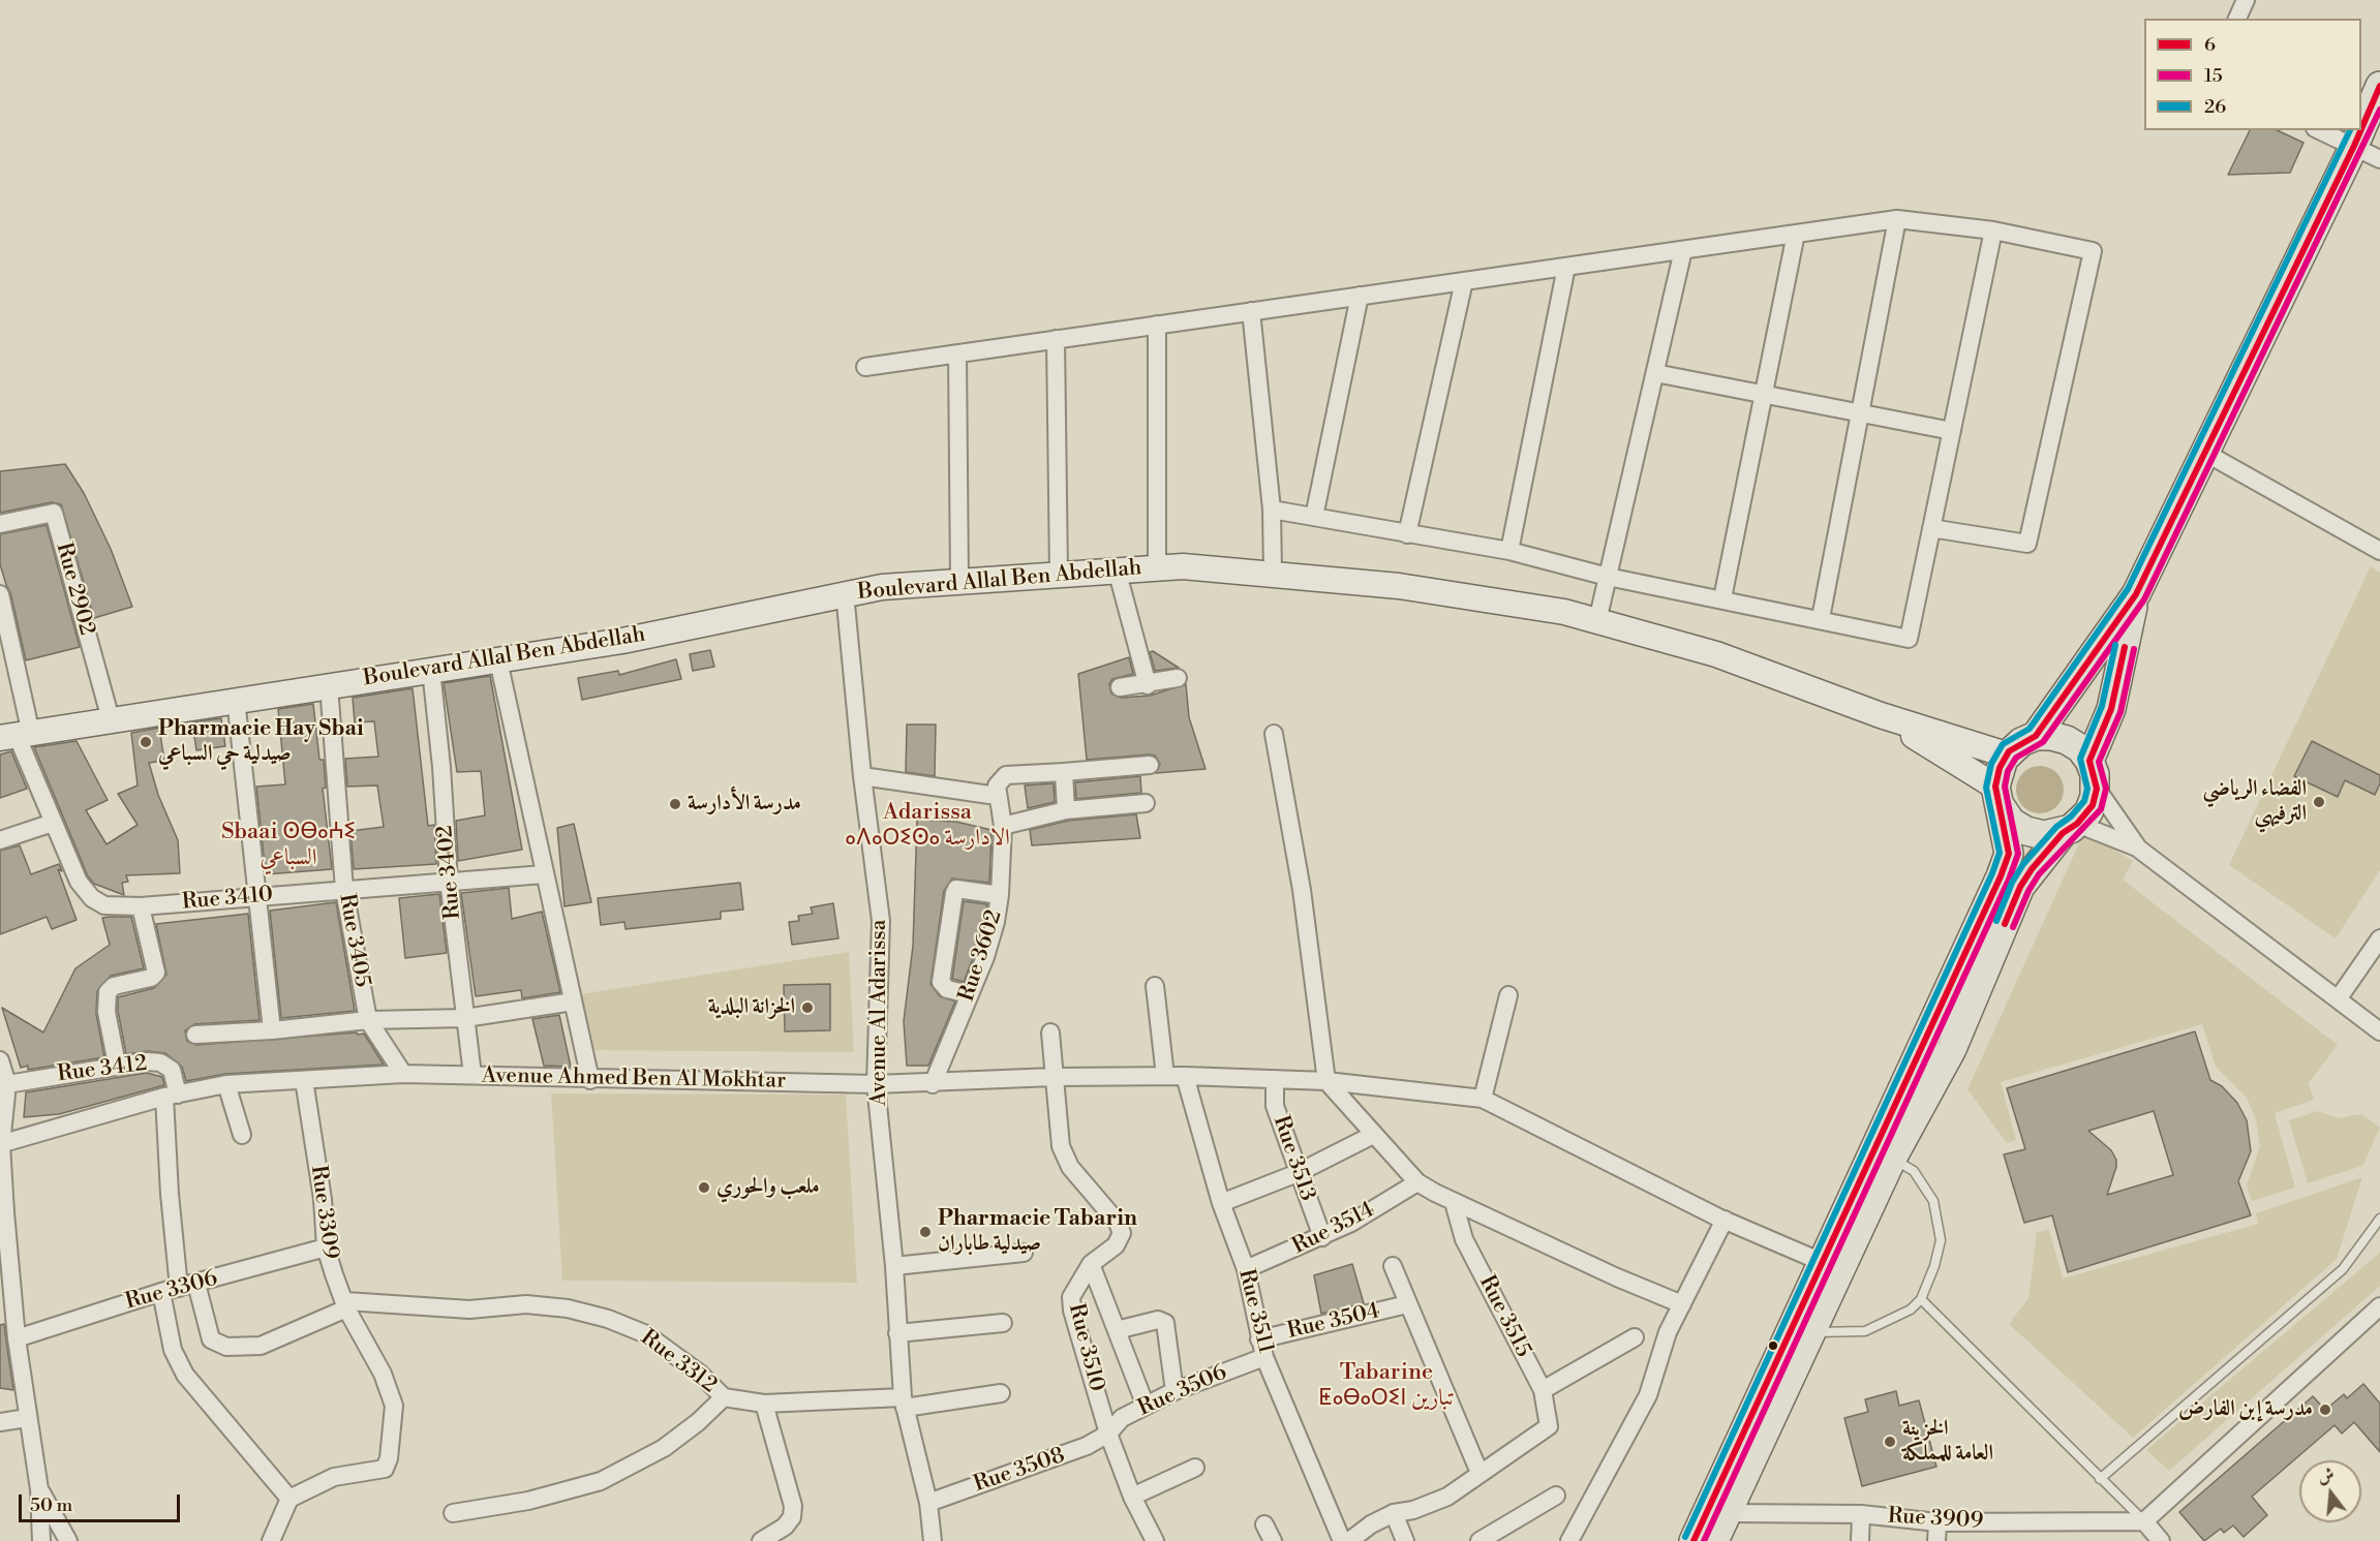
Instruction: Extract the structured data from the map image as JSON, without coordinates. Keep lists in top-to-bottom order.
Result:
{
  "streets": {
    "street": [
      "Boulevard Allal Ben Abdellah",
      "Rue 2902",
      "Rue 3402",
      "Rue 3410",
      "Rue 3405",
      "Rue 3602",
      "Avenue Al Adarissa",
      "Rue 3412",
      "Avenue Ahmed Ben Al Mokhtar",
      "Rue 3513",
      "Rue 3309",
      "Rue 3514",
      "Rue 3306",
      "Rue 3511",
      "Rue 3515",
      "Rue 3504",
      "Rue 3510",
      "Rue 3312",
      "Rue 3506",
      "Rue 3508",
      "Rue 3909"
    ]
  },
  "crossings": [
    ["Boulevard Allal Ben Abdellah", "Rue 2902"],
    ["Boulevard Allal Ben Abdellah", "Rue 3402"],
    ["Boulevard Allal Ben Abdellah", "Rue 3410"],
    ["Boulevard Allal Ben Abdellah", "Rue 3405"],
    ["Boulevard Allal Ben Abdellah", "Avenue Al Adarissa"],
    ["Rue 3402", "Rue 3410"],
    ["Rue 3402", "Avenue Ahmed Ben Al Mokhtar"],
    ["Rue 3410", "Rue 3405"],
    ["Rue 3405", "Avenue Ahmed Ben Al Mokhtar"],
    ["Rue 3602", "Avenue Ahmed Ben Al Mokhtar"],
    ["Avenue Al Adarissa", "Avenue Ahmed Ben Al Mokhtar"],
    ["Avenue Al Adarissa", "Rue 3312"],
    ["Avenue Al Adarissa", "Rue 3508"],
    ["Rue 3412", "Avenue Ahmed Ben Al Mokhtar"],
    ["Avenue Ahmed Ben Al Mokhtar", "Rue 3513"],
    ["Avenue Ahmed Ben Al Mokhtar", "Rue 3309"],
    ["Avenue Ahmed Ben Al Mokhtar", "Rue 3511"],
    ["Avenue Ahmed Ben Al Mokhtar", "Rue 3510"],
    ["Rue 3513", "Rue 3514"],
    ["Rue 3309", "Rue 3306"],
    ["Rue 3309", "Rue 3312"],
    ["Rue 3514", "Rue 3511"],
    ["Rue 3511", "Rue 3504"],
    ["Rue 3511", "Rue 3506"],
    ["Rue 3510", "Rue 3506"],
    ["Rue 3510", "Rue 3508"],
    ["Rue 3506", "Rue 3508"]
  ],
  "districts": ["Adarissa ⴰⴷⴰⵔⵉⵙⴰ الادارسة", "Sbaai ⵙⴱⴰⵄⵉ السباعي", "Tabarine ⵟⴰⴱⴰⵔⵉⵏ تبارين"],
  "places": [
    "Pharmacie Hay Sbai صيدلية حي السباعي",
    "الفضاء الرياضي الترفيهي",
    "مدرسة الأدارسة",
    "الخزانة البلدية",
    "ملعب والحوري",
    "Pharmacie Tabarin صيدلية طاباران",
    "مدرسة إبن الفارض",
    "الخزينة العامة للمملكة"
  ],
  "lines": ["transit line 6", "transit line 15", "transit line 26"],
  "legend": ["6", "15", "26"],
  "scale_bar": "50 m",
  "north": "top"
}
